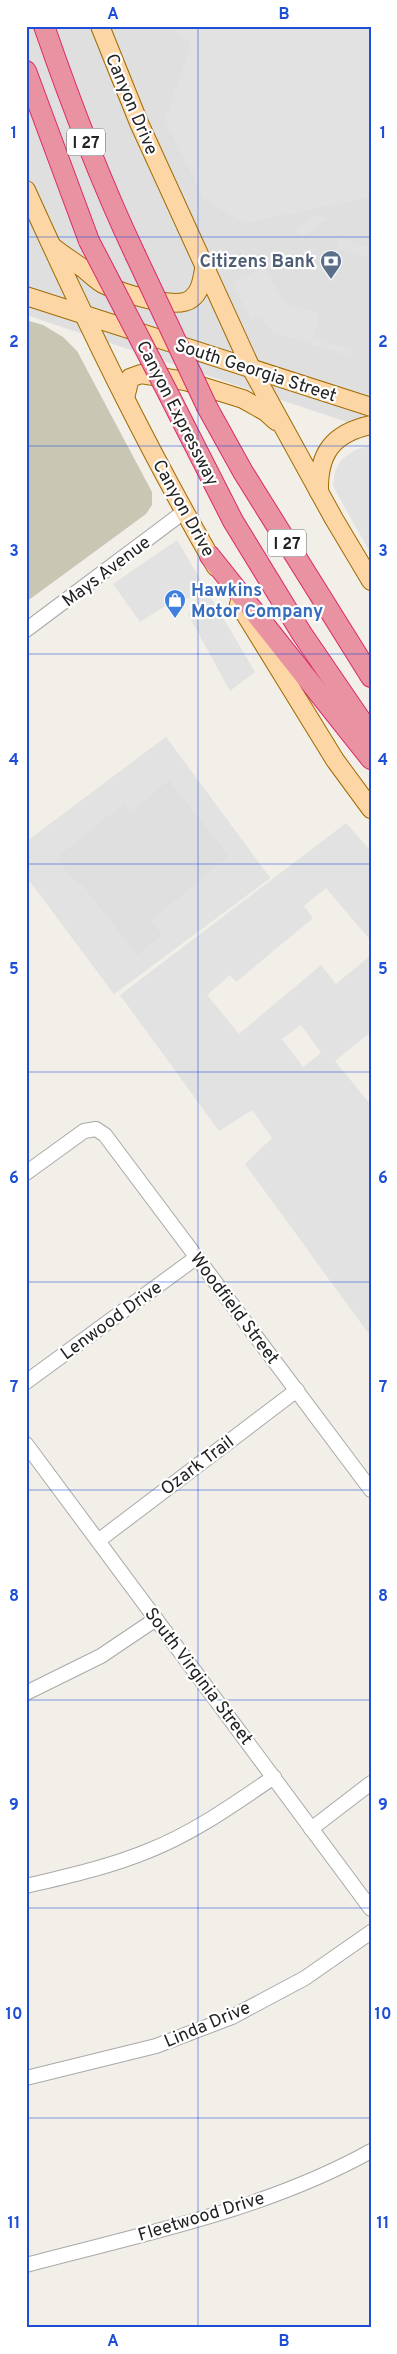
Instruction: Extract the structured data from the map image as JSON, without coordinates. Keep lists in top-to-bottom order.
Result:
{
  "streets": {
    "highway": ["I 27", "Canyon Expressway"],
    "main road": ["Canyon Drive", "South Georgia Street"],
    "street": [
      "Mays Avenue",
      "Woodfield Street",
      "Lenwood Drive",
      "Ozark Trail",
      "South Virginia Street",
      "Linda Drive",
      "Fleetwood Drive"
    ]
  },
  "crossings": [
    ["Canyon Drive", "South Georgia Street"],
    ["Canyon Drive", "Mays Avenue"],
    ["Woodfield Street", "Lenwood Drive"],
    ["Woodfield Street", "Ozark Trail"],
    ["Ozark Trail", "South Virginia Street"]
  ],
  "places": {
    "bank": ["Citizens Bank"],
    "shop": ["Hawkins Motor Company"]
  },
  "grid": {
    "columns": ["A", "B"],
    "rows": [
      "1",
      "2",
      "3",
      "4",
      "5",
      "6",
      "7",
      "8",
      "9",
      "10",
      "11"
    ]
  }
}
